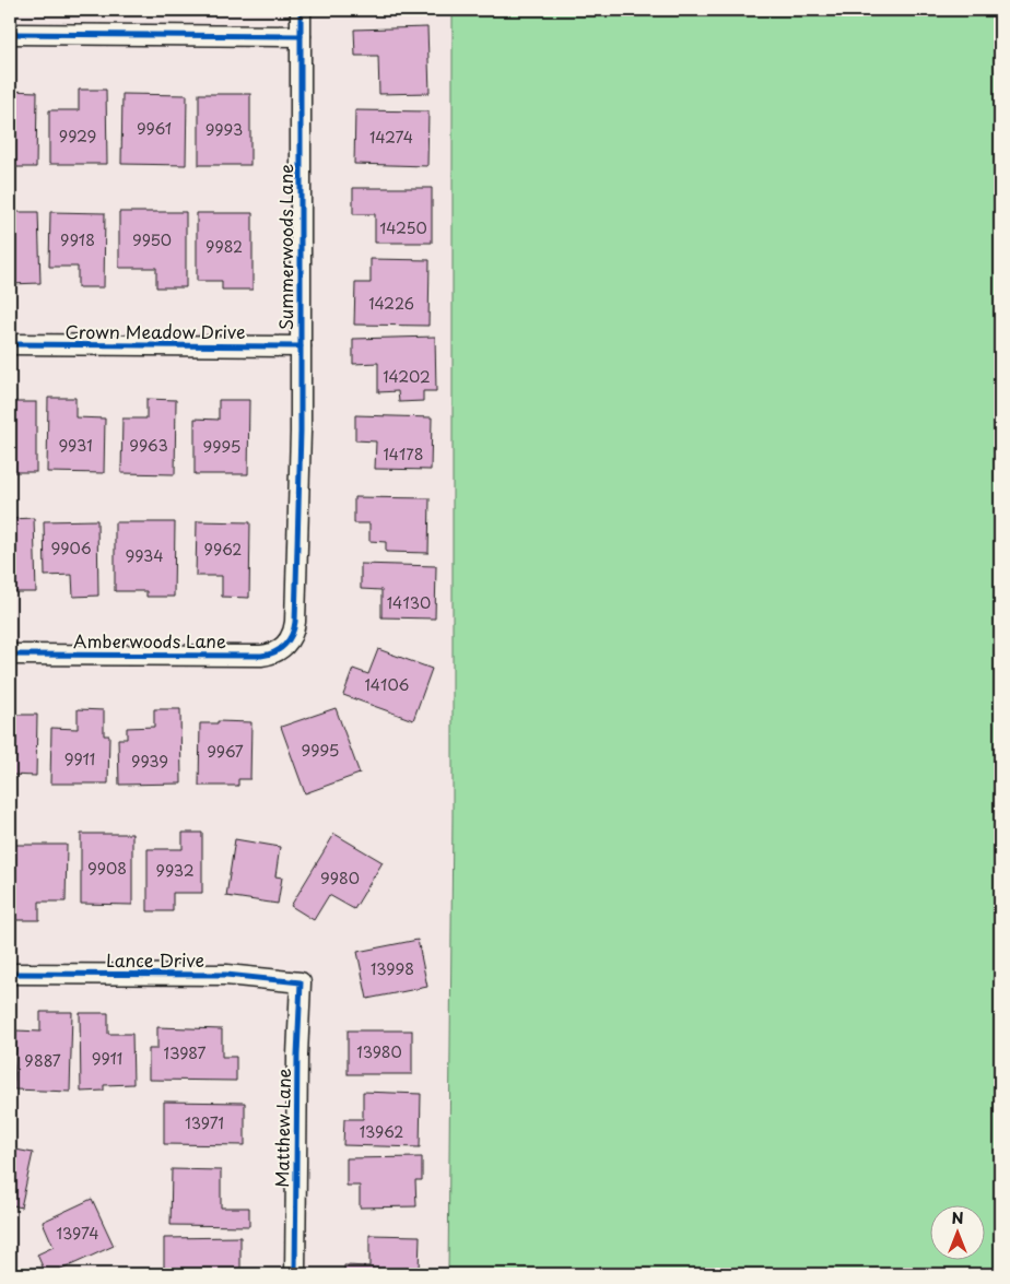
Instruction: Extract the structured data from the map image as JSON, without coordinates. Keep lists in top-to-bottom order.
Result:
{
  "streets": {
    "street": [
      "Summerwoods Lane",
      "Crown Meadow Drive",
      "Amberwoods Lane",
      "Lance Drive",
      "Matthew Lane"
    ]
  },
  "crossings": [
    ["Summerwoods Lane", "Crown Meadow Drive"],
    ["Summerwoods Lane", "Amberwoods Lane"],
    ["Lance Drive", "Matthew Lane"]
  ],
  "house_numbers": [
    "9961",
    "9993",
    "9929",
    "14274",
    "14250",
    "9918",
    "9950",
    "9982",
    "14226",
    "14202",
    "9931",
    "9963",
    "9995",
    "14178",
    "9906",
    "9962",
    "9934",
    "14130",
    "14106",
    "9995",
    "9967",
    "9911",
    "9939",
    "9908",
    "9932",
    "9980",
    "13998",
    "13980",
    "13987",
    "9911",
    "9887",
    "13971",
    "13962",
    "13974"
  ],
  "north": "top"
}
